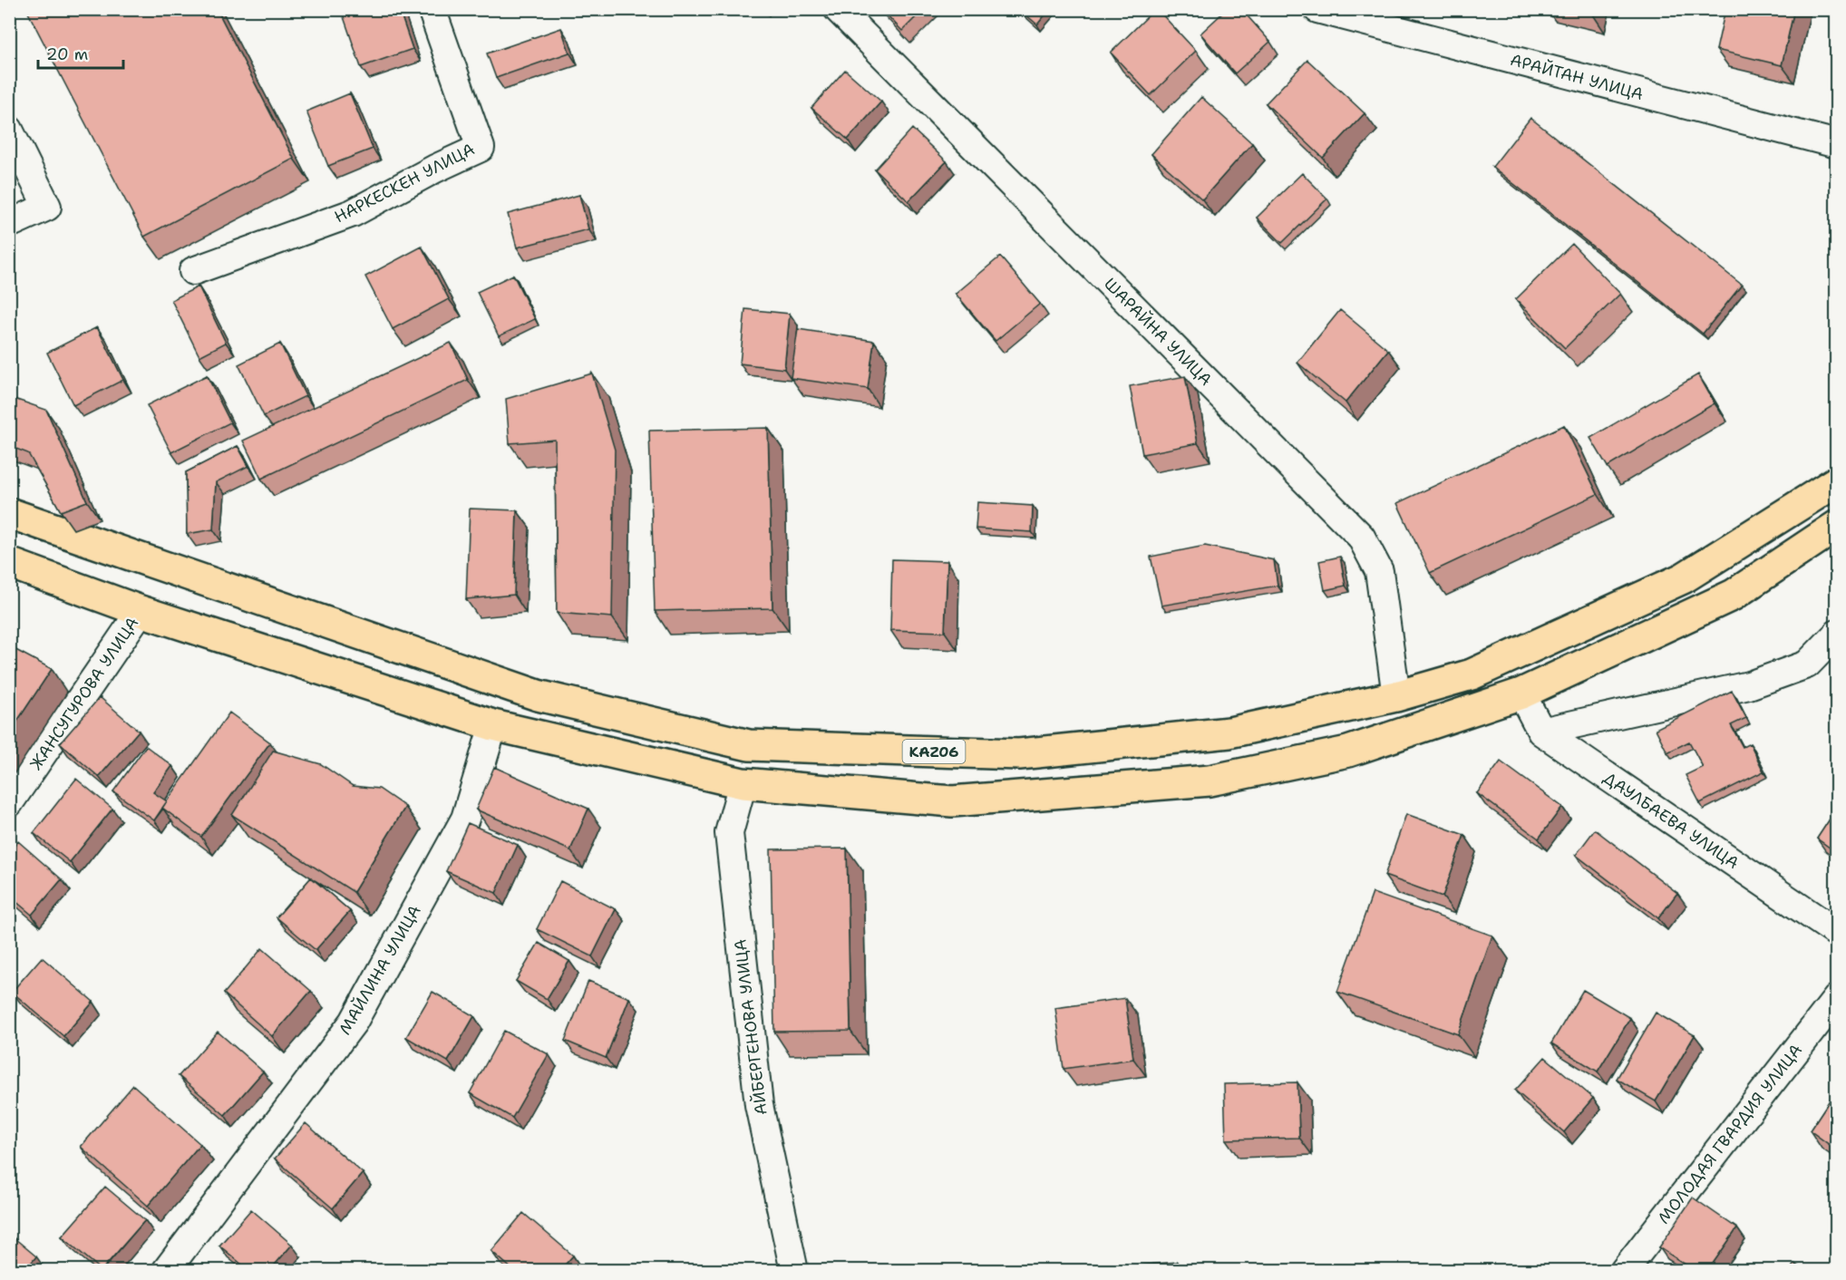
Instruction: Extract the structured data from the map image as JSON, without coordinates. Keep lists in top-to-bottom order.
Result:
{
  "streets": {
    "highway": ["KАZ06"],
    "street": [
      "АРАЙТАН УЛИЦА",
      "НАРКЕСКЕН УЛИЦА",
      "ШАРАЙНА УЛИЦА",
      "ЖАНСУГУРОВА УЛИЦА",
      "ДАУЛБАЕВА УЛИЦА",
      "МАЙЛИНА УЛИЦА",
      "АЙБЕРГЕНОВА УЛИЦА",
      "МОЛОДАЯ ГВАРДИЯ УЛИЦА"
    ]
  },
  "crossings": [
    ["ШАРАЙНА УЛИЦА", "KАZ06"]
  ],
  "scale_bar": "20 m"
}
